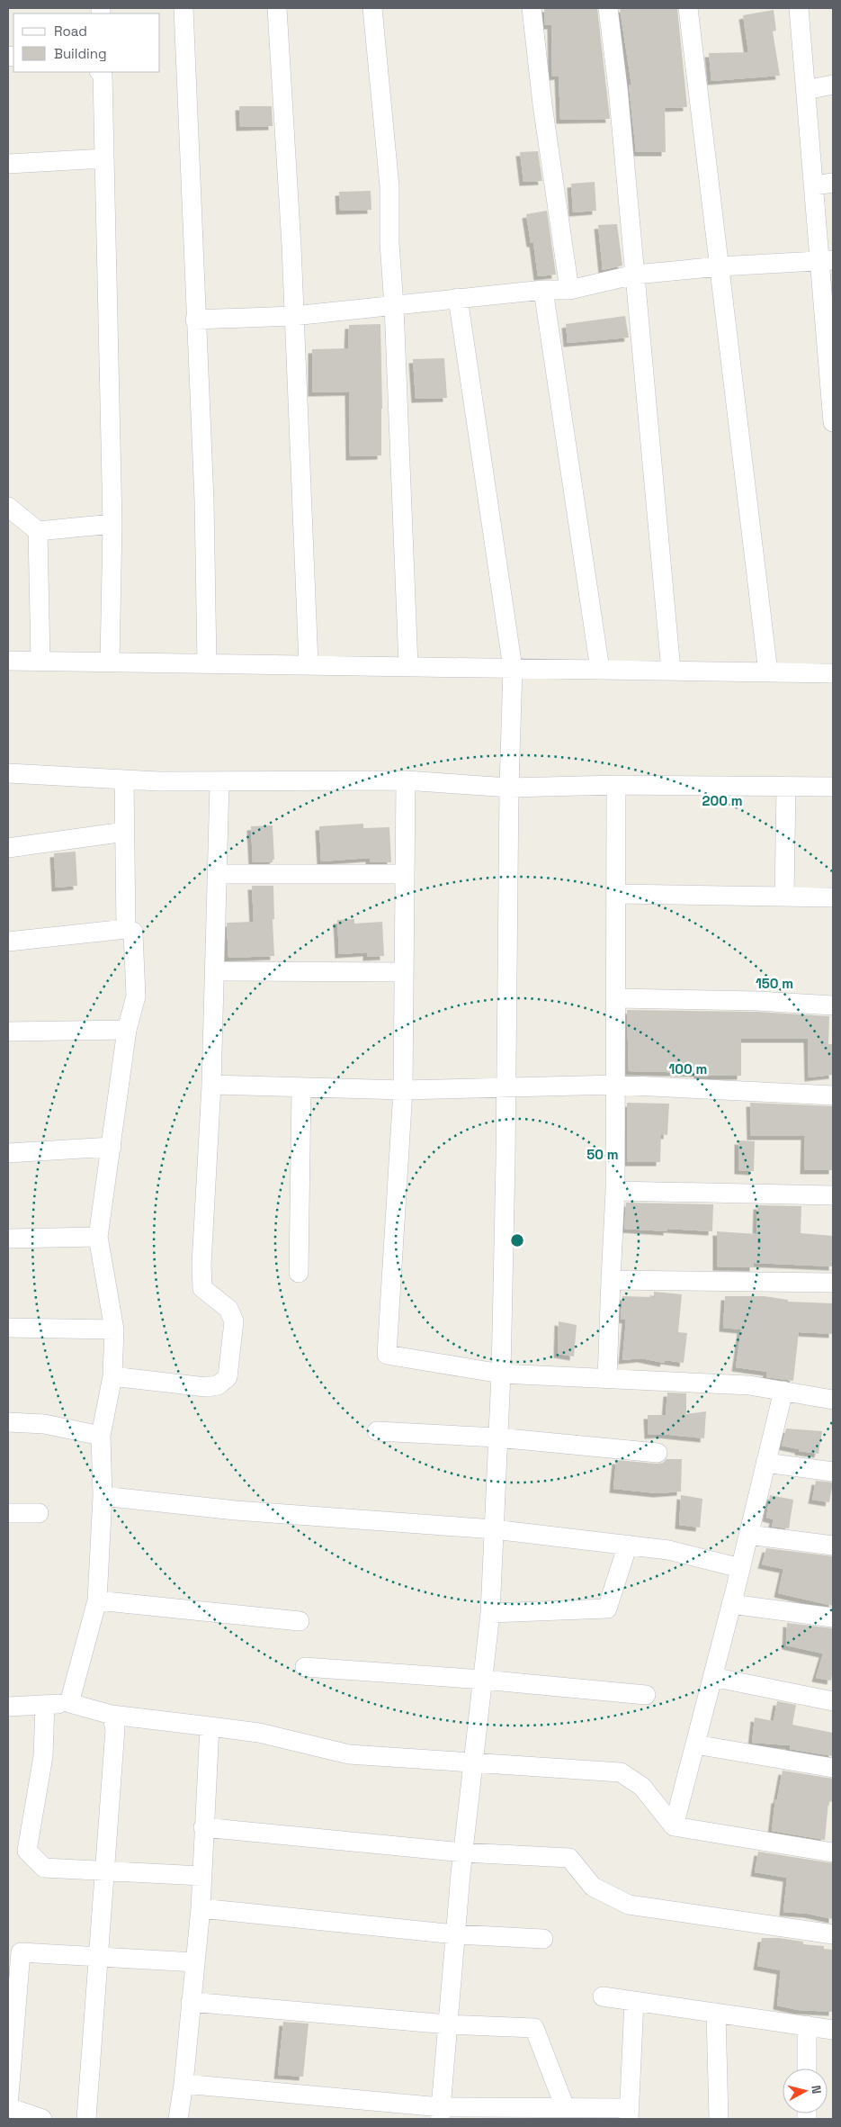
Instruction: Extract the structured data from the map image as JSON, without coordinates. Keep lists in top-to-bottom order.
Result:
{
  "legend": ["Road", "Building"],
  "north": "right",
  "rings": [
    "200 m",
    "150 m",
    "100 m",
    "50 m"
  ]
}
